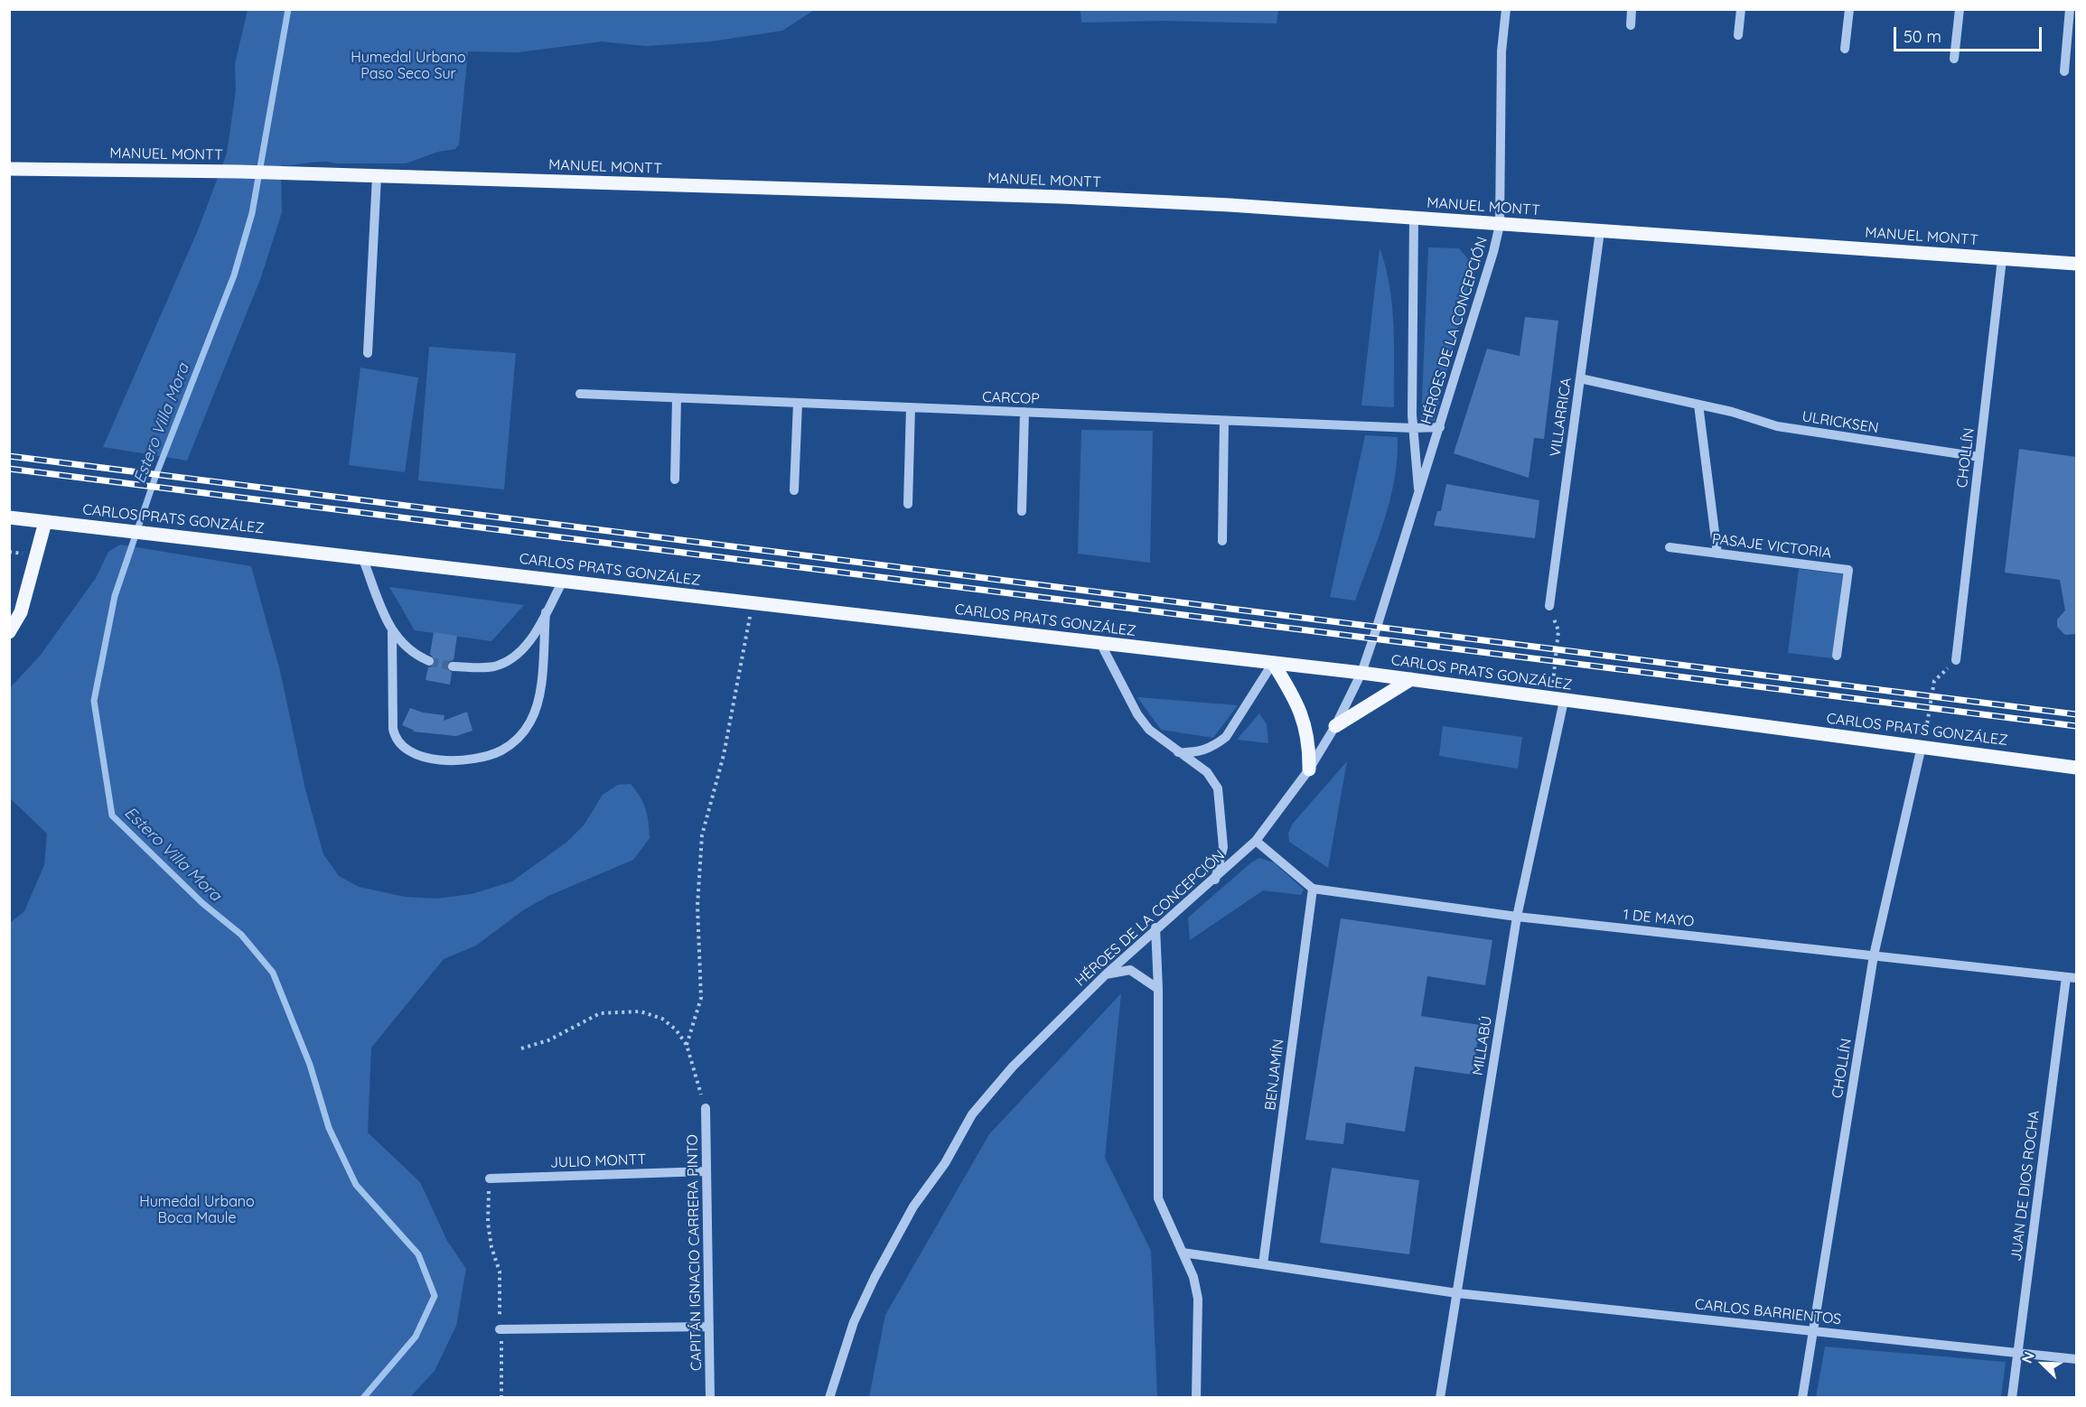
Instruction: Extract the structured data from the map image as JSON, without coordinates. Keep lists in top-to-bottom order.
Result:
{
  "streets": {
    "main road": ["MANUEL MONTT", "CARLOS PRATS GONZÁLEZ"],
    "street": [
      "HÉROES DE LA CONCEPCIÓN",
      "CARCOP",
      "VILLARRICA",
      "ULRICKSEN",
      "CHOLLÍN",
      "PASAJE VICTORIA",
      "1 DE MAYO",
      "MILLABÚ",
      "BENJAMÍN",
      "JULIO MONTT",
      "JUAN DE DIOS ROCHA",
      "CAPITÁN IGNACIO CARRERA PINTO",
      "CARLOS BARRIENTOS"
    ]
  },
  "crossings": [
    ["MANUEL MONTT", "HÉROES DE LA CONCEPCIÓN"],
    ["MANUEL MONTT", "VILLARRICA"],
    ["MANUEL MONTT", "CHOLLÍN"],
    ["HÉROES DE LA CONCEPCIÓN", "CARCOP"],
    ["HÉROES DE LA CONCEPCIÓN", "CARLOS PRATS GONZÁLEZ"],
    ["VILLARRICA", "ULRICKSEN"],
    ["ULRICKSEN", "CHOLLÍN"],
    ["CHOLLÍN", "CARLOS PRATS GONZÁLEZ"],
    ["CHOLLÍN", "1 DE MAYO"],
    ["CHOLLÍN", "CARLOS BARRIENTOS"],
    ["CARLOS PRATS GONZÁLEZ", "MILLABÚ"],
    ["1 DE MAYO", "MILLABÚ"],
    ["1 DE MAYO", "BENJAMÍN"],
    ["1 DE MAYO", "JUAN DE DIOS ROCHA"],
    ["MILLABÚ", "CARLOS BARRIENTOS"],
    ["BENJAMÍN", "CARLOS BARRIENTOS"],
    ["JULIO MONTT", "CAPITÁN IGNACIO CARRERA PINTO"],
    ["JUAN DE DIOS ROCHA", "CARLOS BARRIENTOS"]
  ],
  "water": ["Estero Villa Mora"],
  "parks": ["Humedal Urbano Paso Seco Sur", "Humedal Urbano Boca Maule"],
  "scale_bar": "50 m",
  "north": "top left"
}
